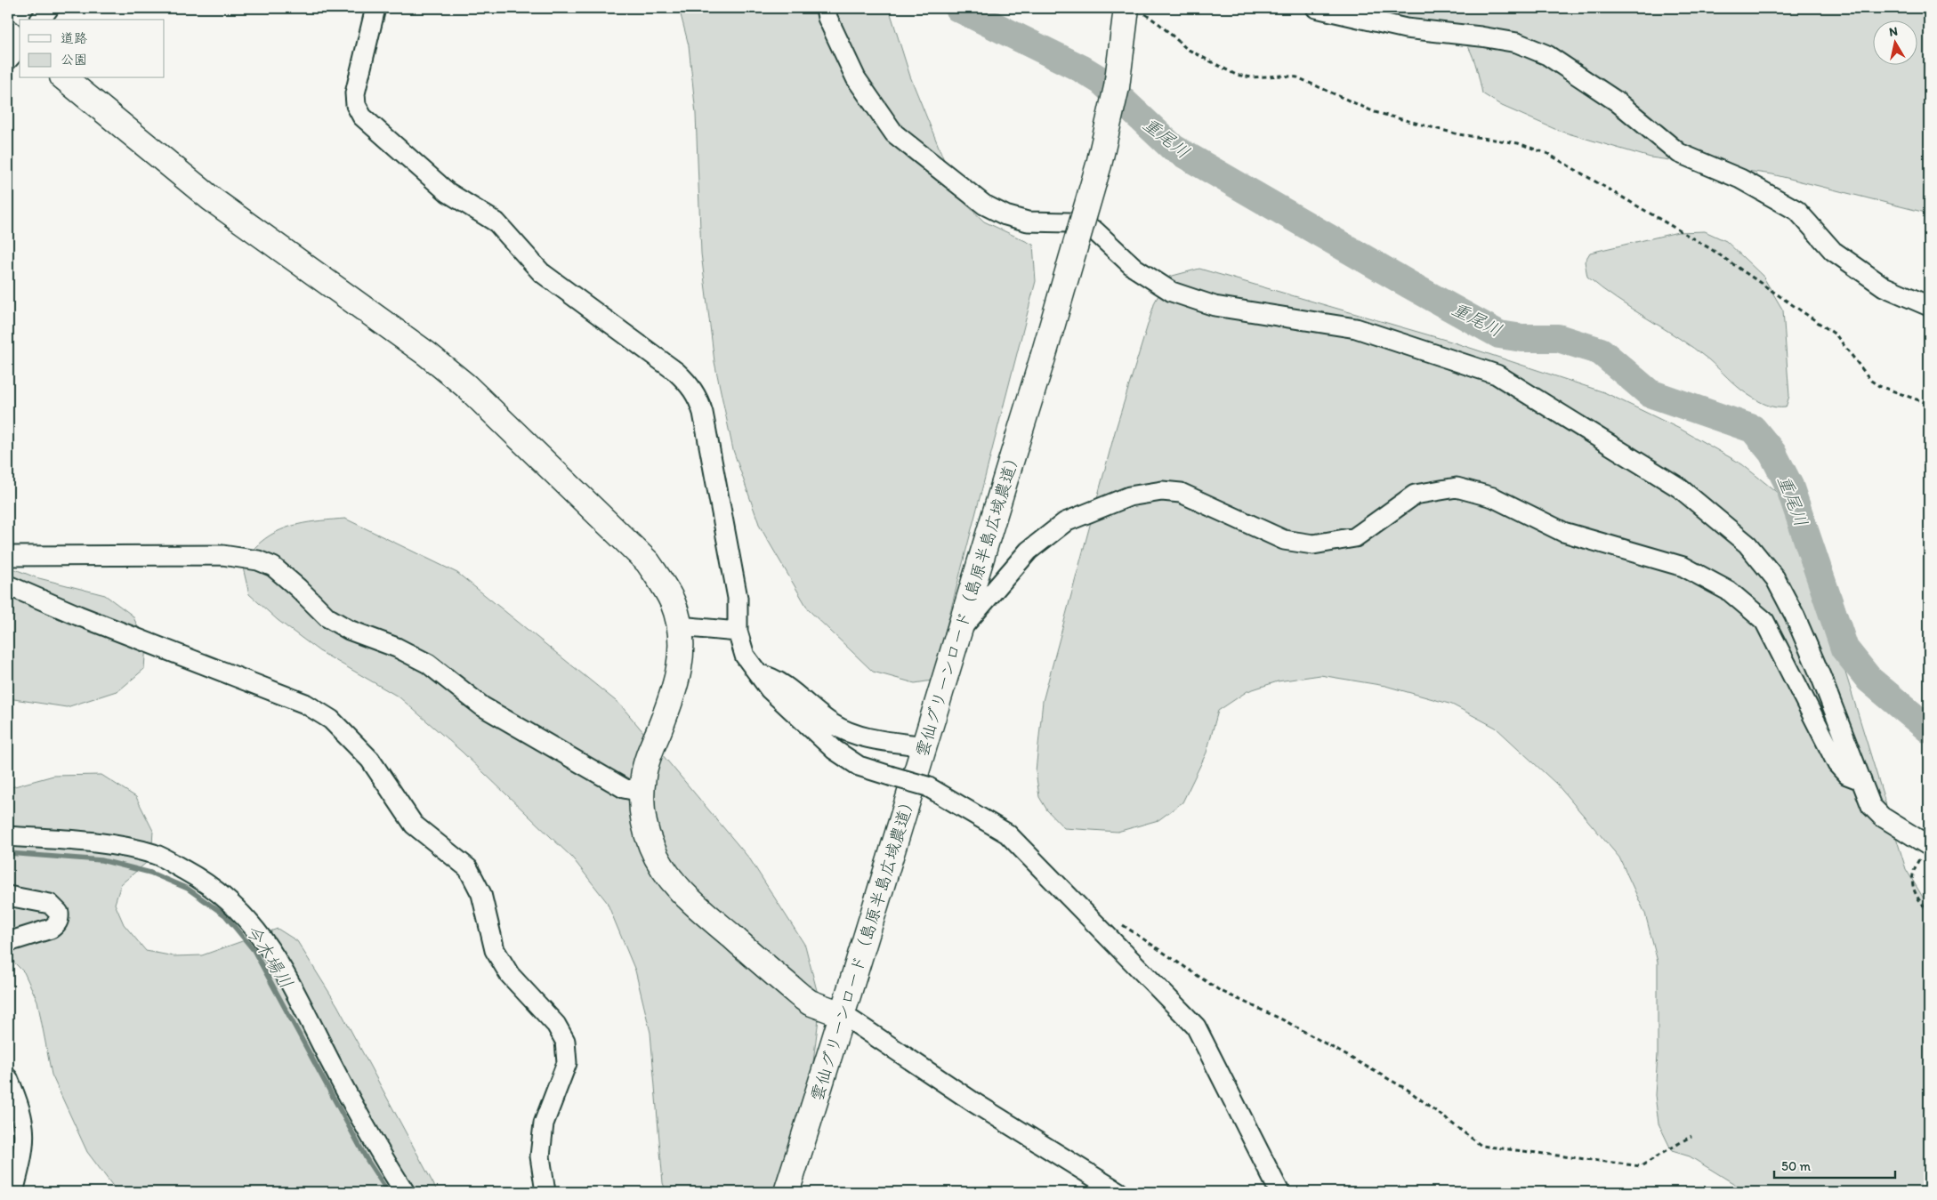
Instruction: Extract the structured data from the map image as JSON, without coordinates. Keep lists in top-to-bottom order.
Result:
{
  "streets": {
    "street": ["雲仙グリーンロード（島原半島広域農道）"]
  },
  "water": ["重尾川", "今木場川"],
  "legend": ["道路", "公園"],
  "scale_bar": "50 m",
  "north": "top"
}
